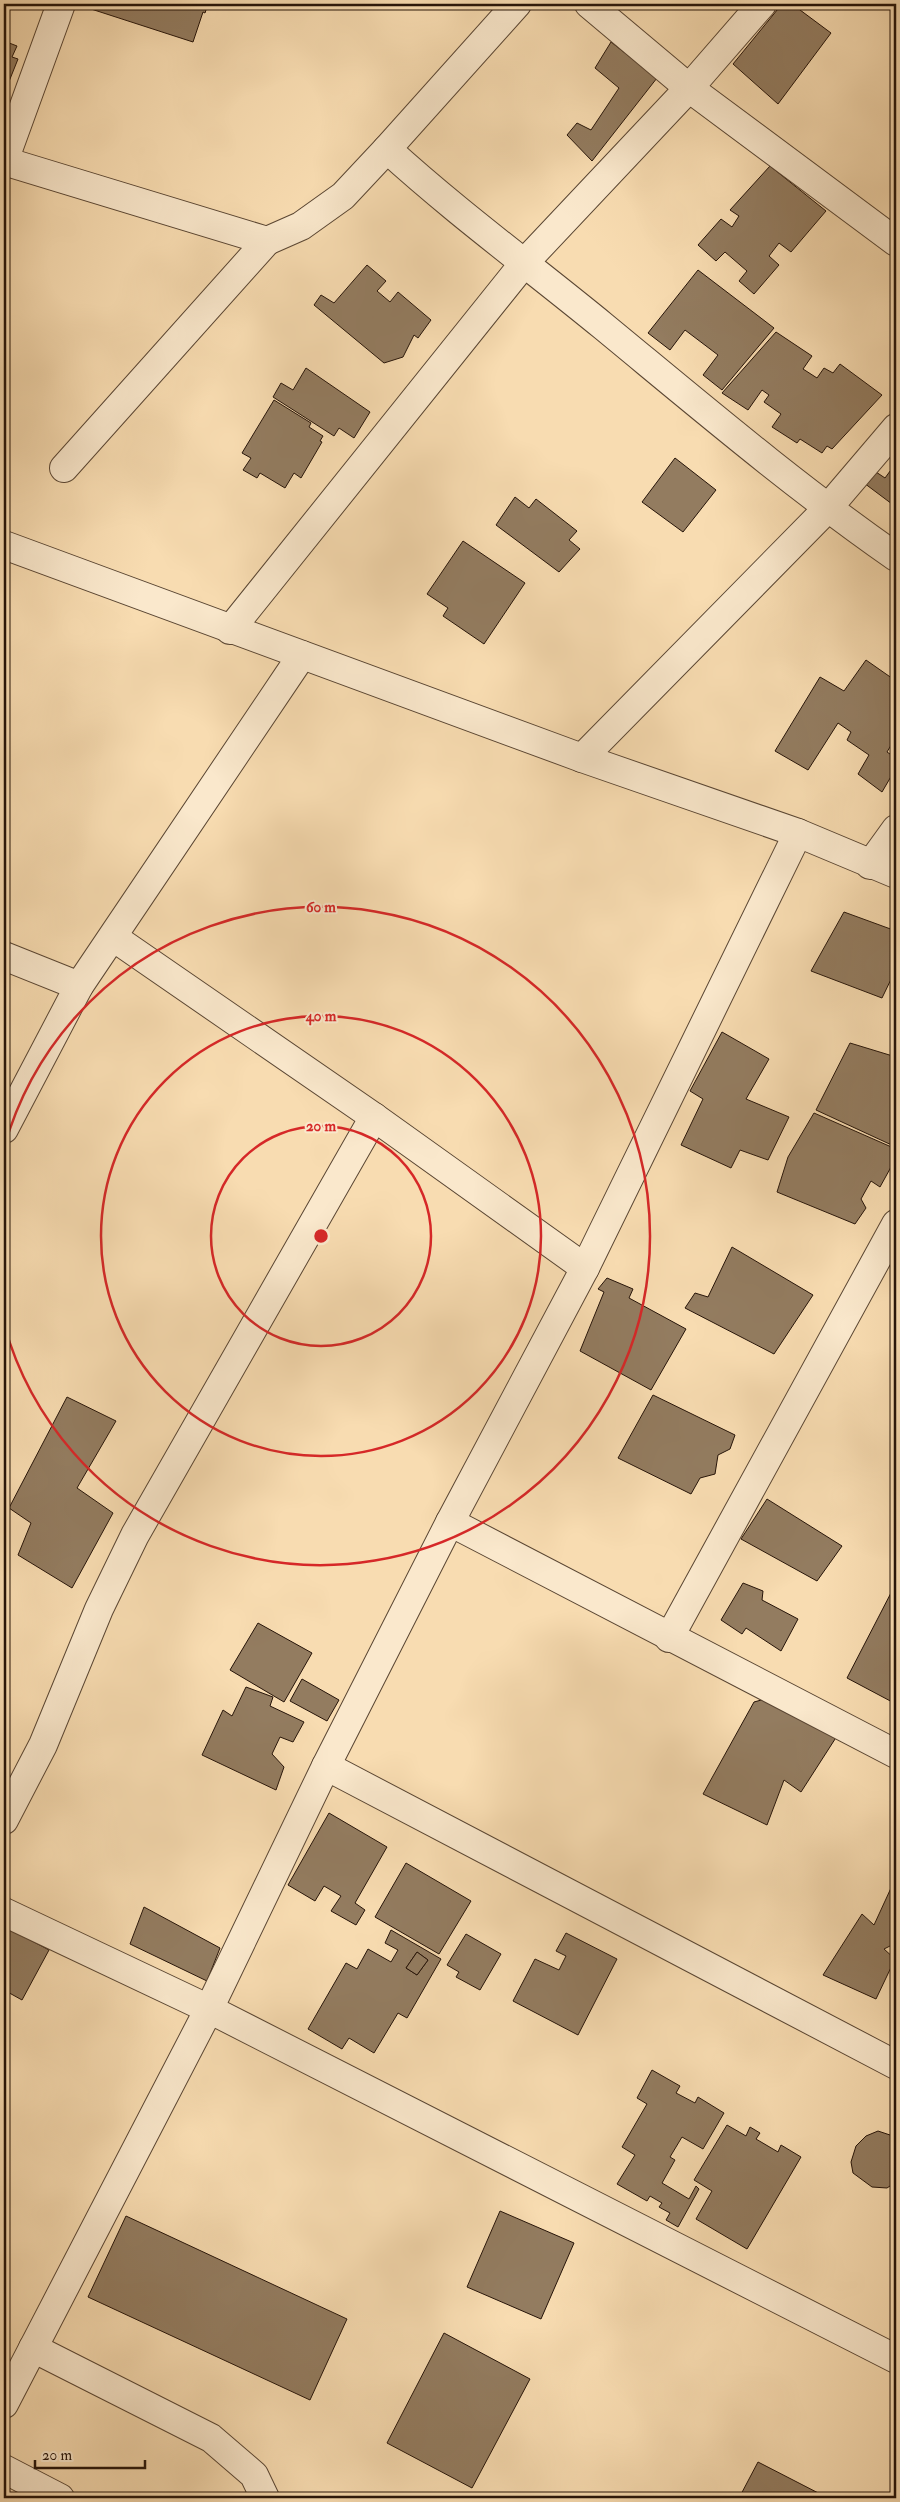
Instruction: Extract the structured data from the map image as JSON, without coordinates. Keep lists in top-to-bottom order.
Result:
{
  "scale_bar": "20 m",
  "rings": ["60 m", "40 m", "20 m"]
}
